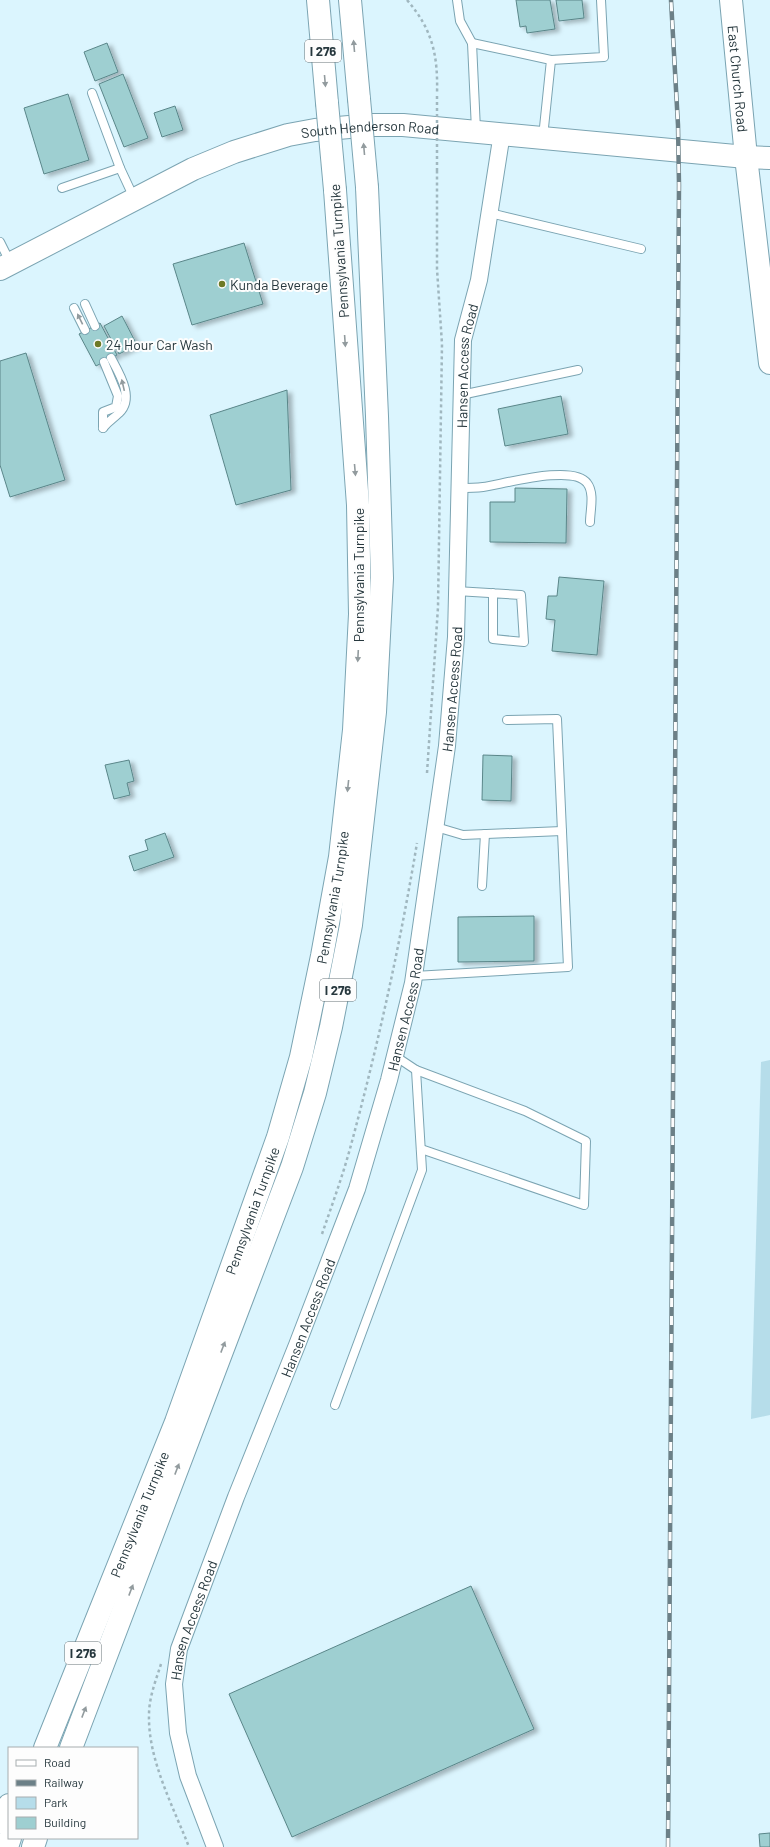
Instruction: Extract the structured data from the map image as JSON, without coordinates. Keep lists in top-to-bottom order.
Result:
{
  "streets": {
    "main road": [
      "I 276",
      "East Church Road",
      "South Henderson Road",
      "Pennsylvania Turnpike"
    ],
    "street": ["Hansen Access Road"]
  },
  "crossings": [
    ["East Church Road", "South Henderson Road"],
    ["South Henderson Road", "Hansen Access Road"]
  ],
  "places": ["Kunda Beverage", "24 Hour Car Wash"],
  "legend": [
    "Road",
    "Railway",
    "Park",
    "Building"
  ]
}
